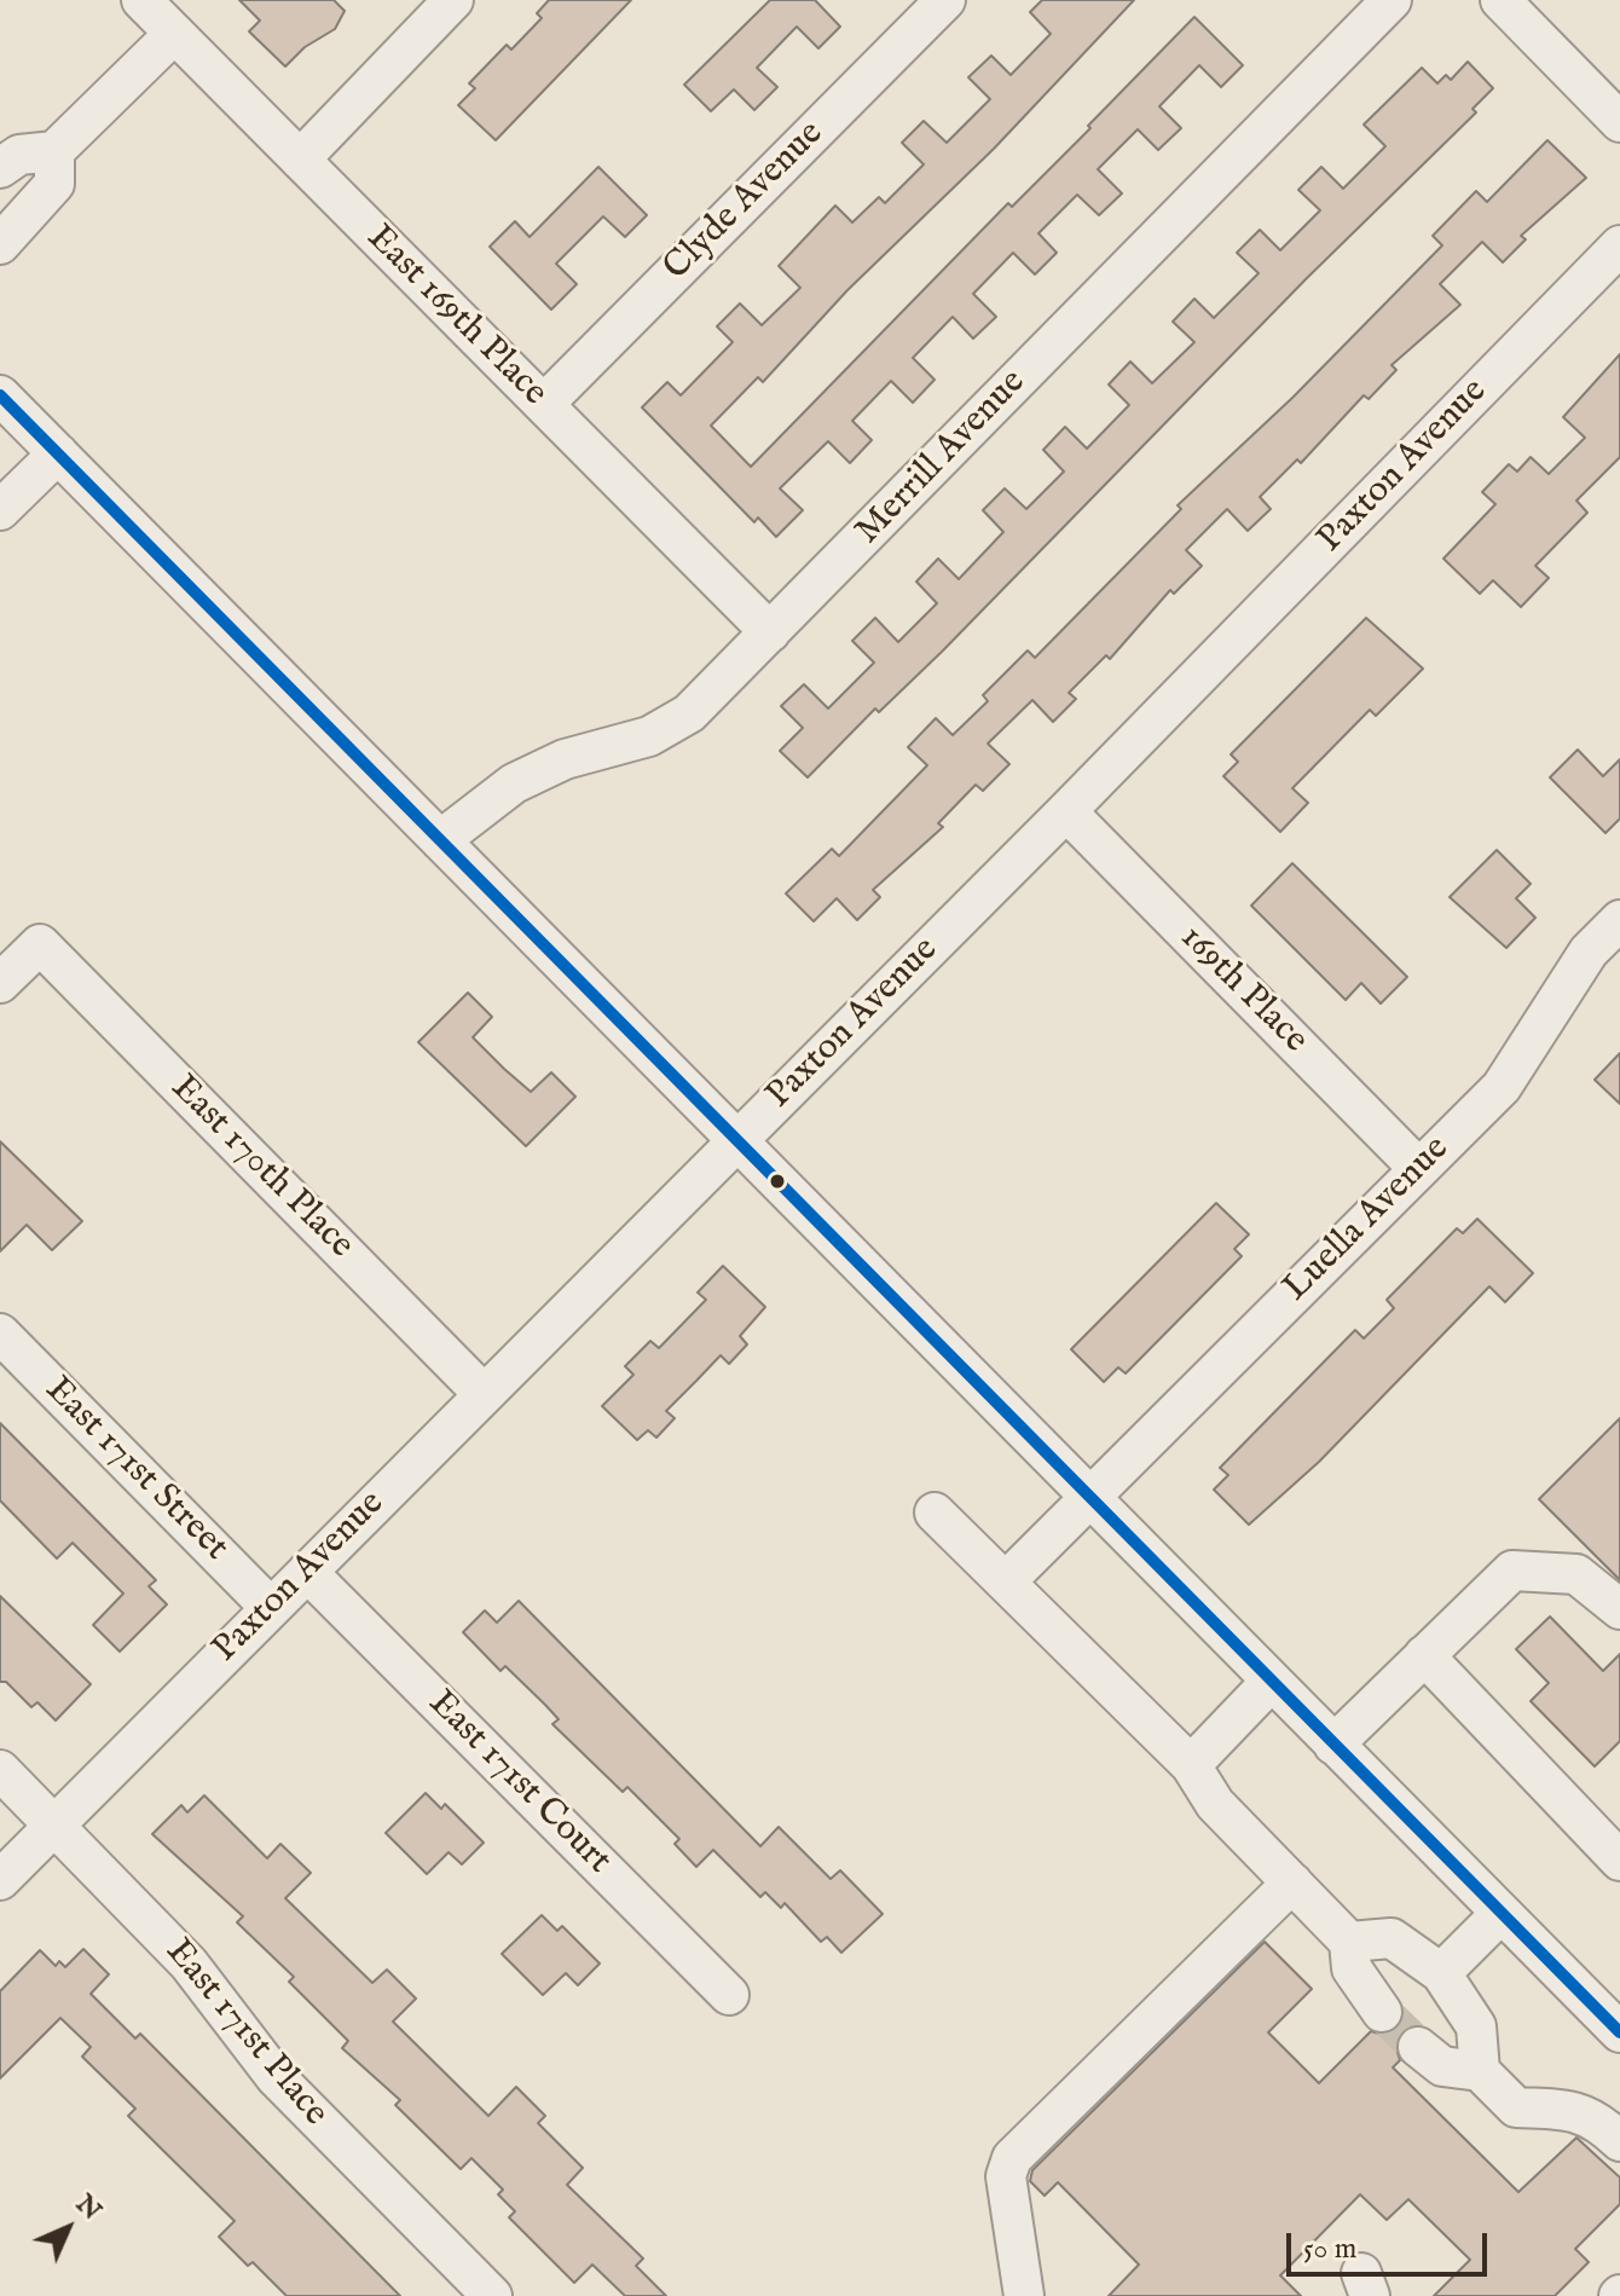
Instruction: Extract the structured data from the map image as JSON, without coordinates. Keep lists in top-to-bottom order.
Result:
{
  "streets": {
    "street": [
      "Clyde Avenue",
      "East 169th Place",
      "Merrill Avenue",
      "Paxton Avenue",
      "169th Place",
      "East 170th Place",
      "Luella Avenue",
      "East 171st Street",
      "East 171st Court",
      "East 171st Place"
    ]
  },
  "crossings": [
    ["Clyde Avenue", "East 169th Place"],
    ["East 169th Place", "Merrill Avenue"],
    ["Paxton Avenue", "169th Place"],
    ["Paxton Avenue", "East 170th Place"],
    ["Paxton Avenue", "East 171st Street"],
    ["Paxton Avenue", "East 171st Court"],
    ["Paxton Avenue", "East 171st Place"],
    ["169th Place", "Luella Avenue"]
  ],
  "scale_bar": "50 m",
  "north": "top right"
}
